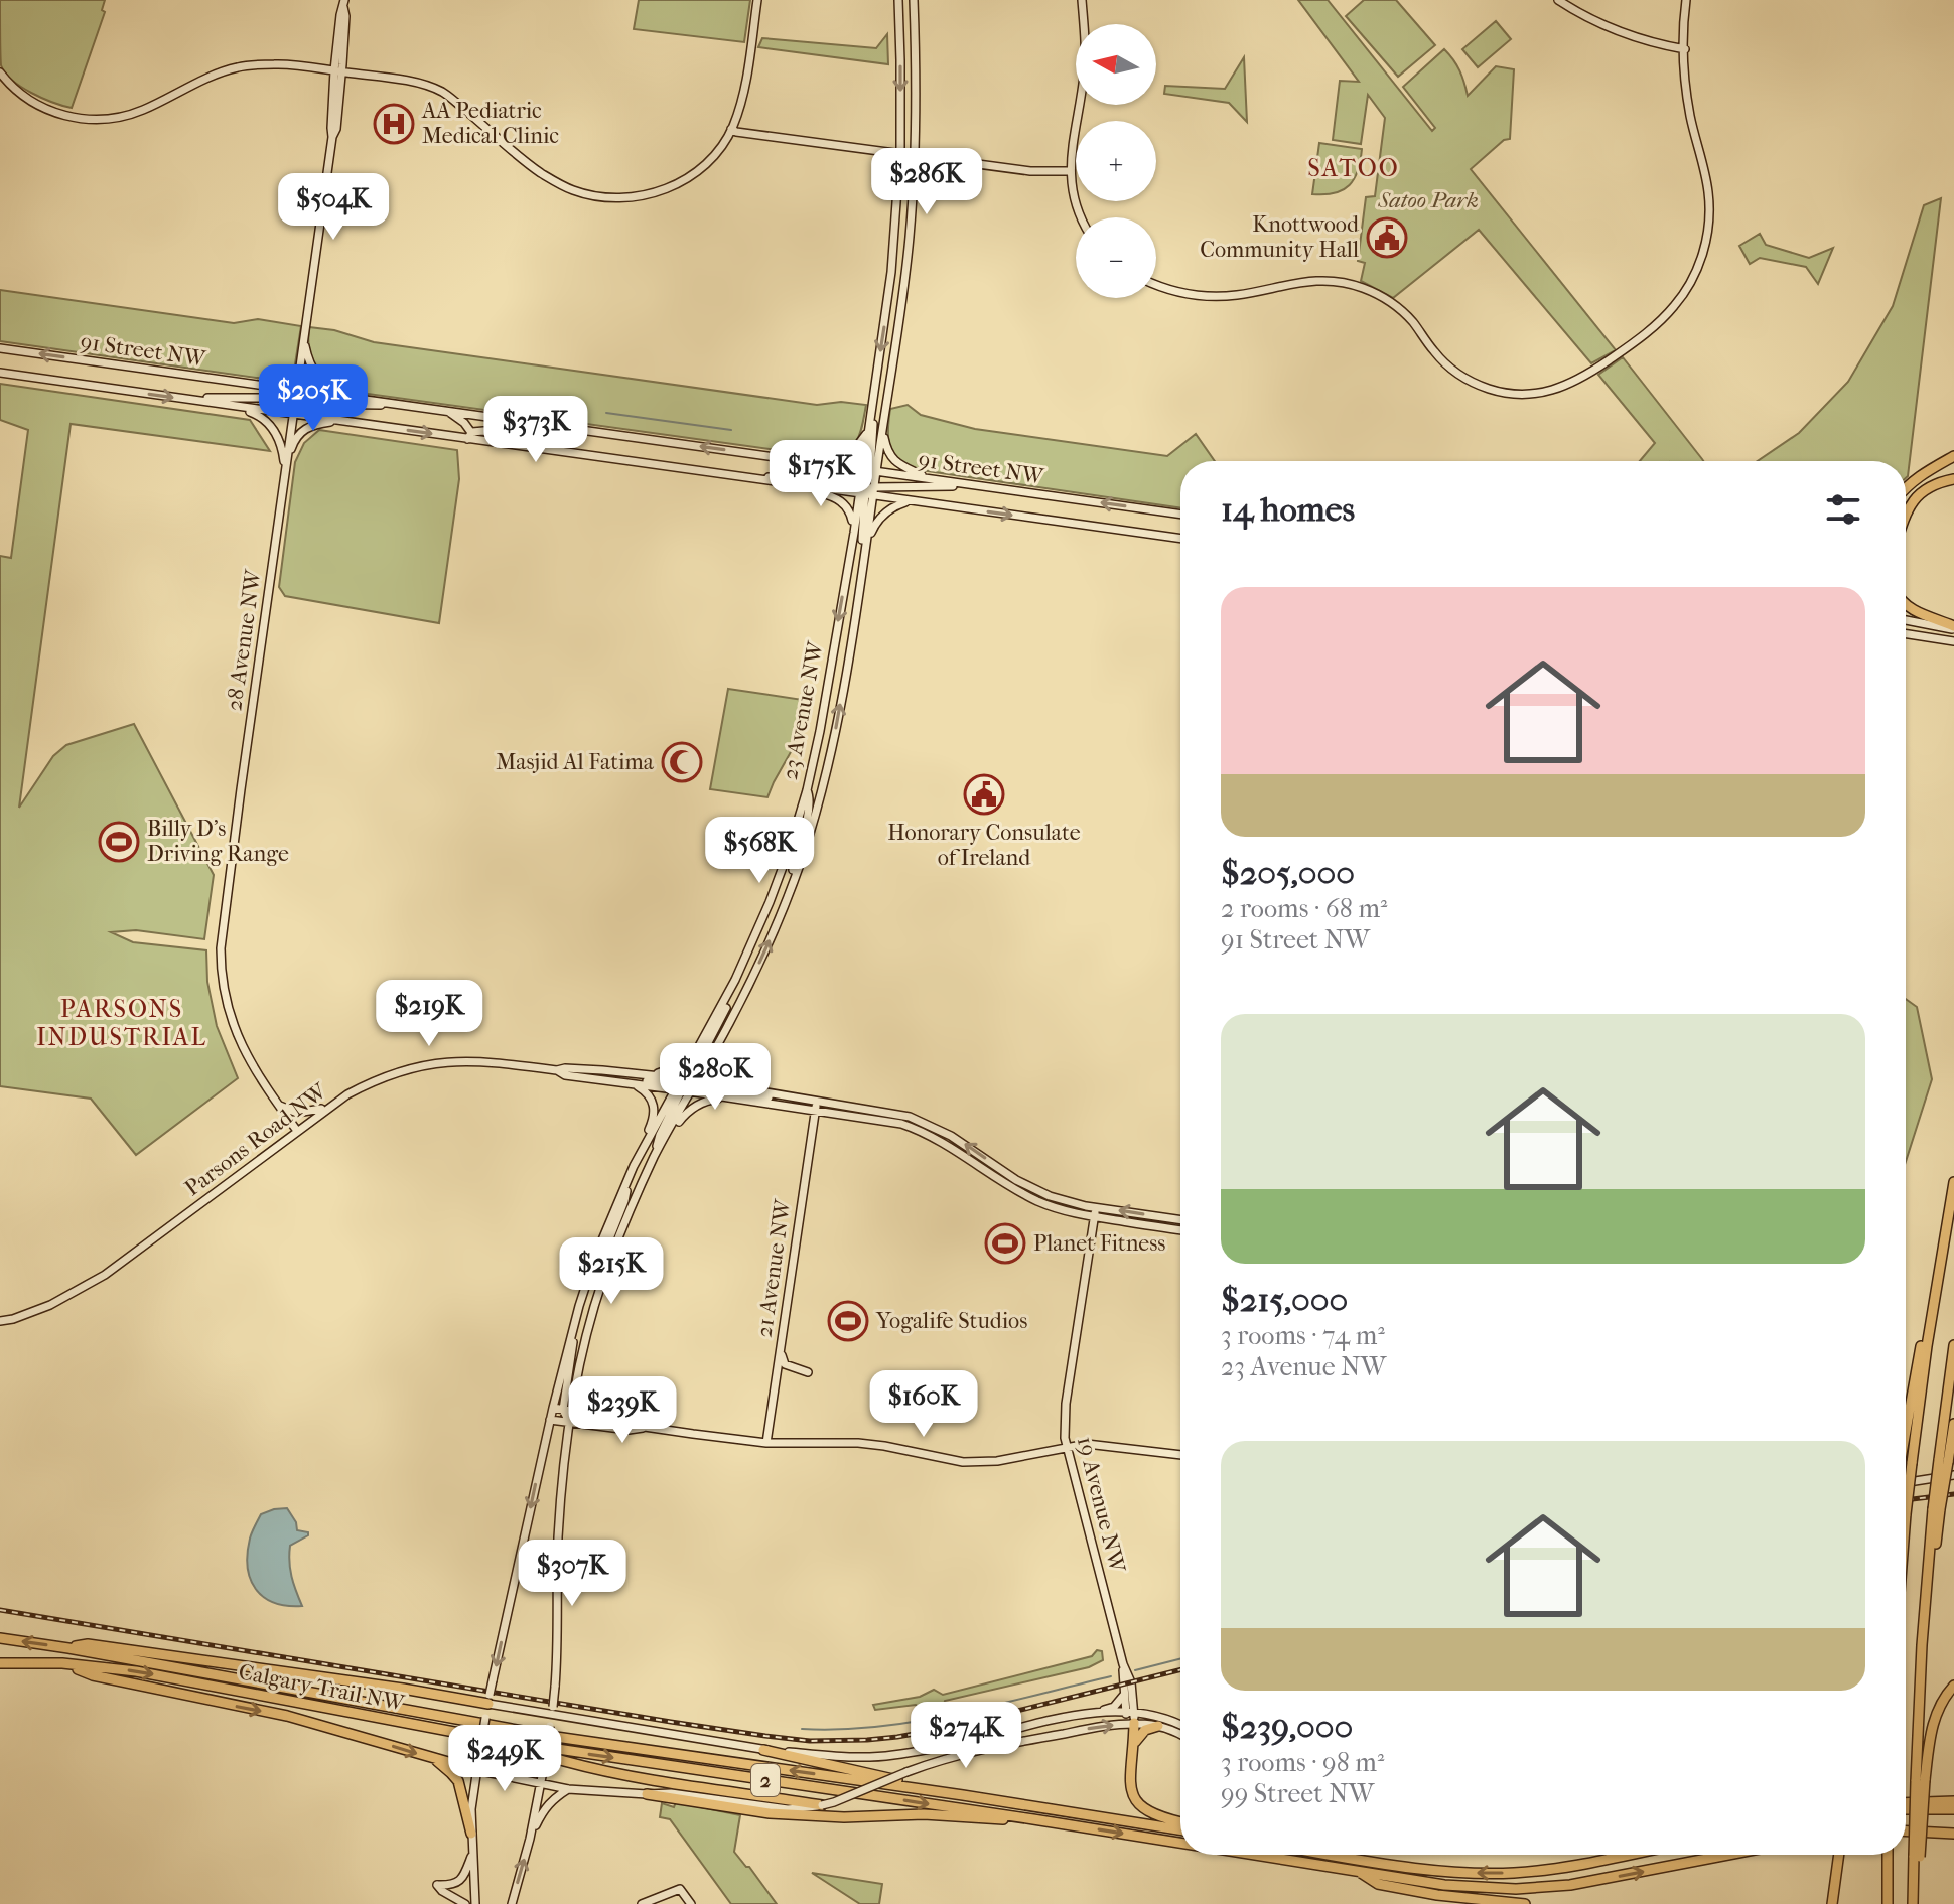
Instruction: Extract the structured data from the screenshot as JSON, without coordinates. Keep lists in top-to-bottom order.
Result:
{
  "streets": {
    "highway": ["Calgary Trail NW", "2"],
    "main road": [
      "91 Street NW",
      "28 Avenue NW",
      "23 Avenue NW",
      "Parsons Road NW",
      "21 Avenue NW",
      "19 Avenue NW"
    ]
  },
  "crossings": [
    ["91 Street NW", "28 Avenue NW"],
    ["91 Street NW", "23 Avenue NW"],
    ["28 Avenue NW", "Parsons Road NW"],
    ["23 Avenue NW", "Parsons Road NW"],
    ["Parsons Road NW", "21 Avenue NW"],
    ["Parsons Road NW", "19 Avenue NW"]
  ],
  "districts": ["SATOO", "PARSONS INDUSTRIAL"],
  "parks": ["Satoo Park"],
  "places": {
    "hospital": ["AA Pediatric Medical Clinic"],
    "public building": ["Knottwood Community Hall", "Honorary Consulate of Ireland"],
    "mosque": ["Masjid Al Fatima"],
    "sports": ["Billy D's Driving Range", "Planet Fitness", "Yogalife Studios"]
  },
  "north": "left",
  "page": {
    "map_buttons": ["+", "−"],
    "price": [
      "$286K",
      "$504K",
      "$205K",
      "$373K",
      "$175K",
      "$568K",
      "$219K",
      "$280K",
      "$215K",
      "$160K",
      "$239K",
      "$307K",
      "$274K",
      "$249K"
    ],
    "heading": "14 homes",
    "list": [
      {
        "name": "$205,000",
        "note": "2 rooms · 68 m² · 91 Street NW"
      },
      {
        "name": "$215,000",
        "note": "3 rooms · 74 m² · 23 Avenue NW"
      },
      {
        "name": "$239,000",
        "note": "3 rooms · 98 m² · 99 Street NW"
      }
    ]
  }
}
